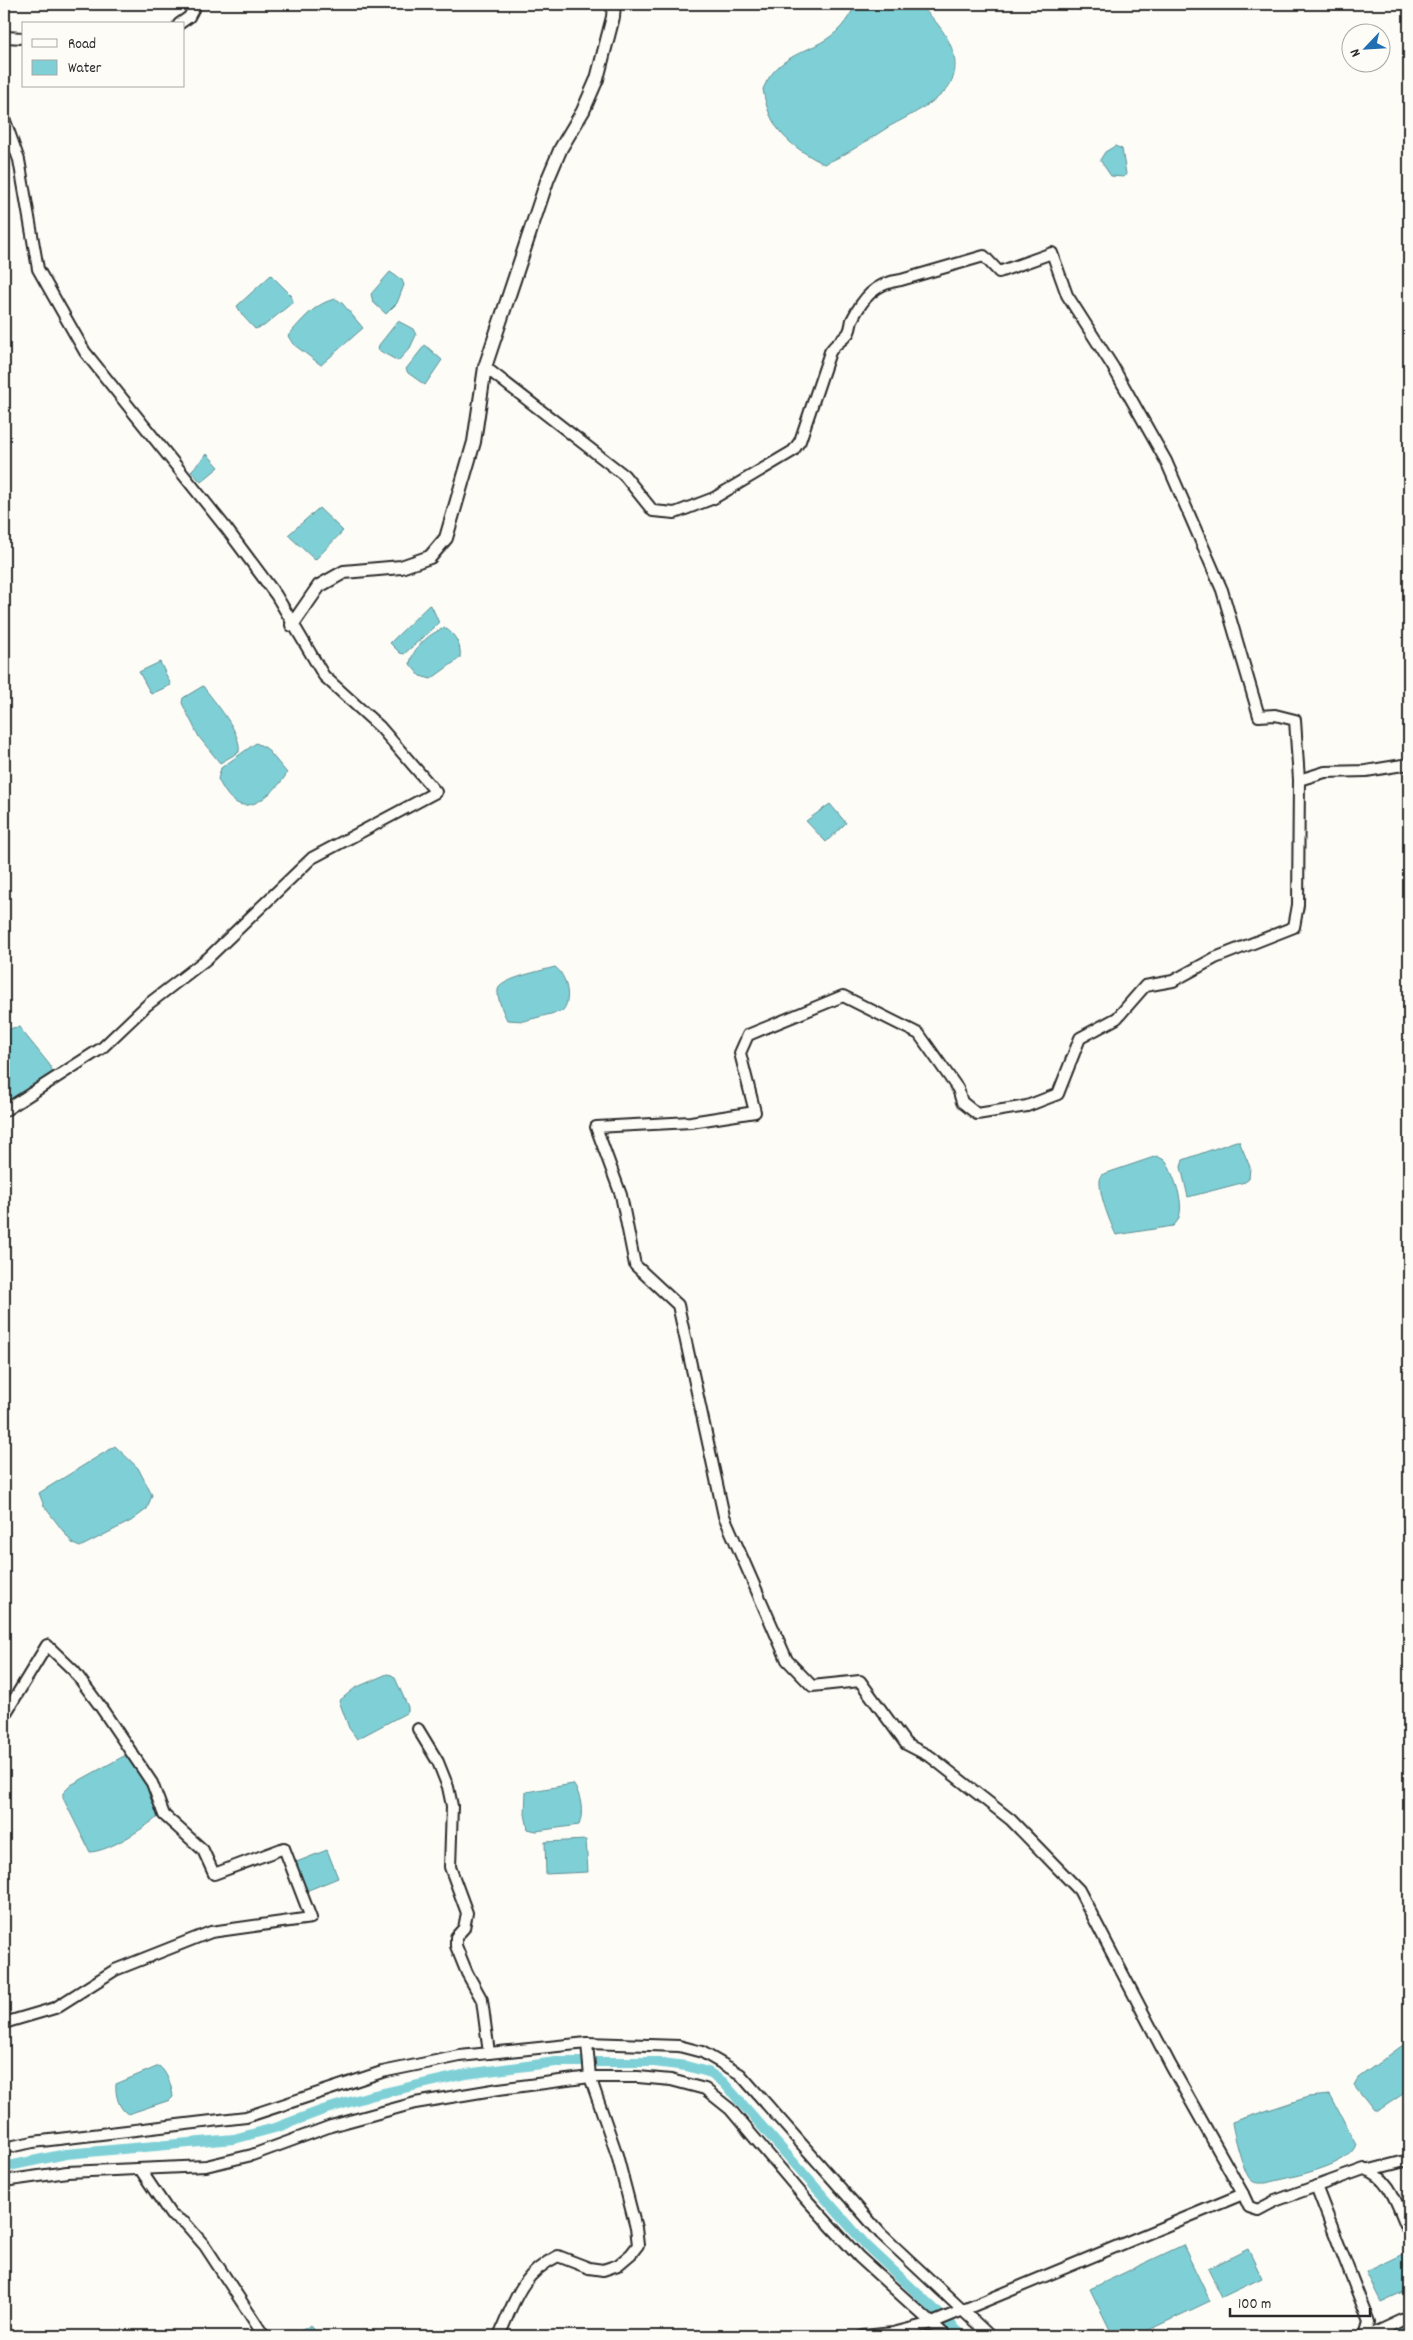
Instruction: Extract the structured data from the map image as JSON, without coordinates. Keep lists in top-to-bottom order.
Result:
{
  "legend": ["Road", "Water"],
  "scale_bar": "100 m",
  "north": "bottom left"
}
